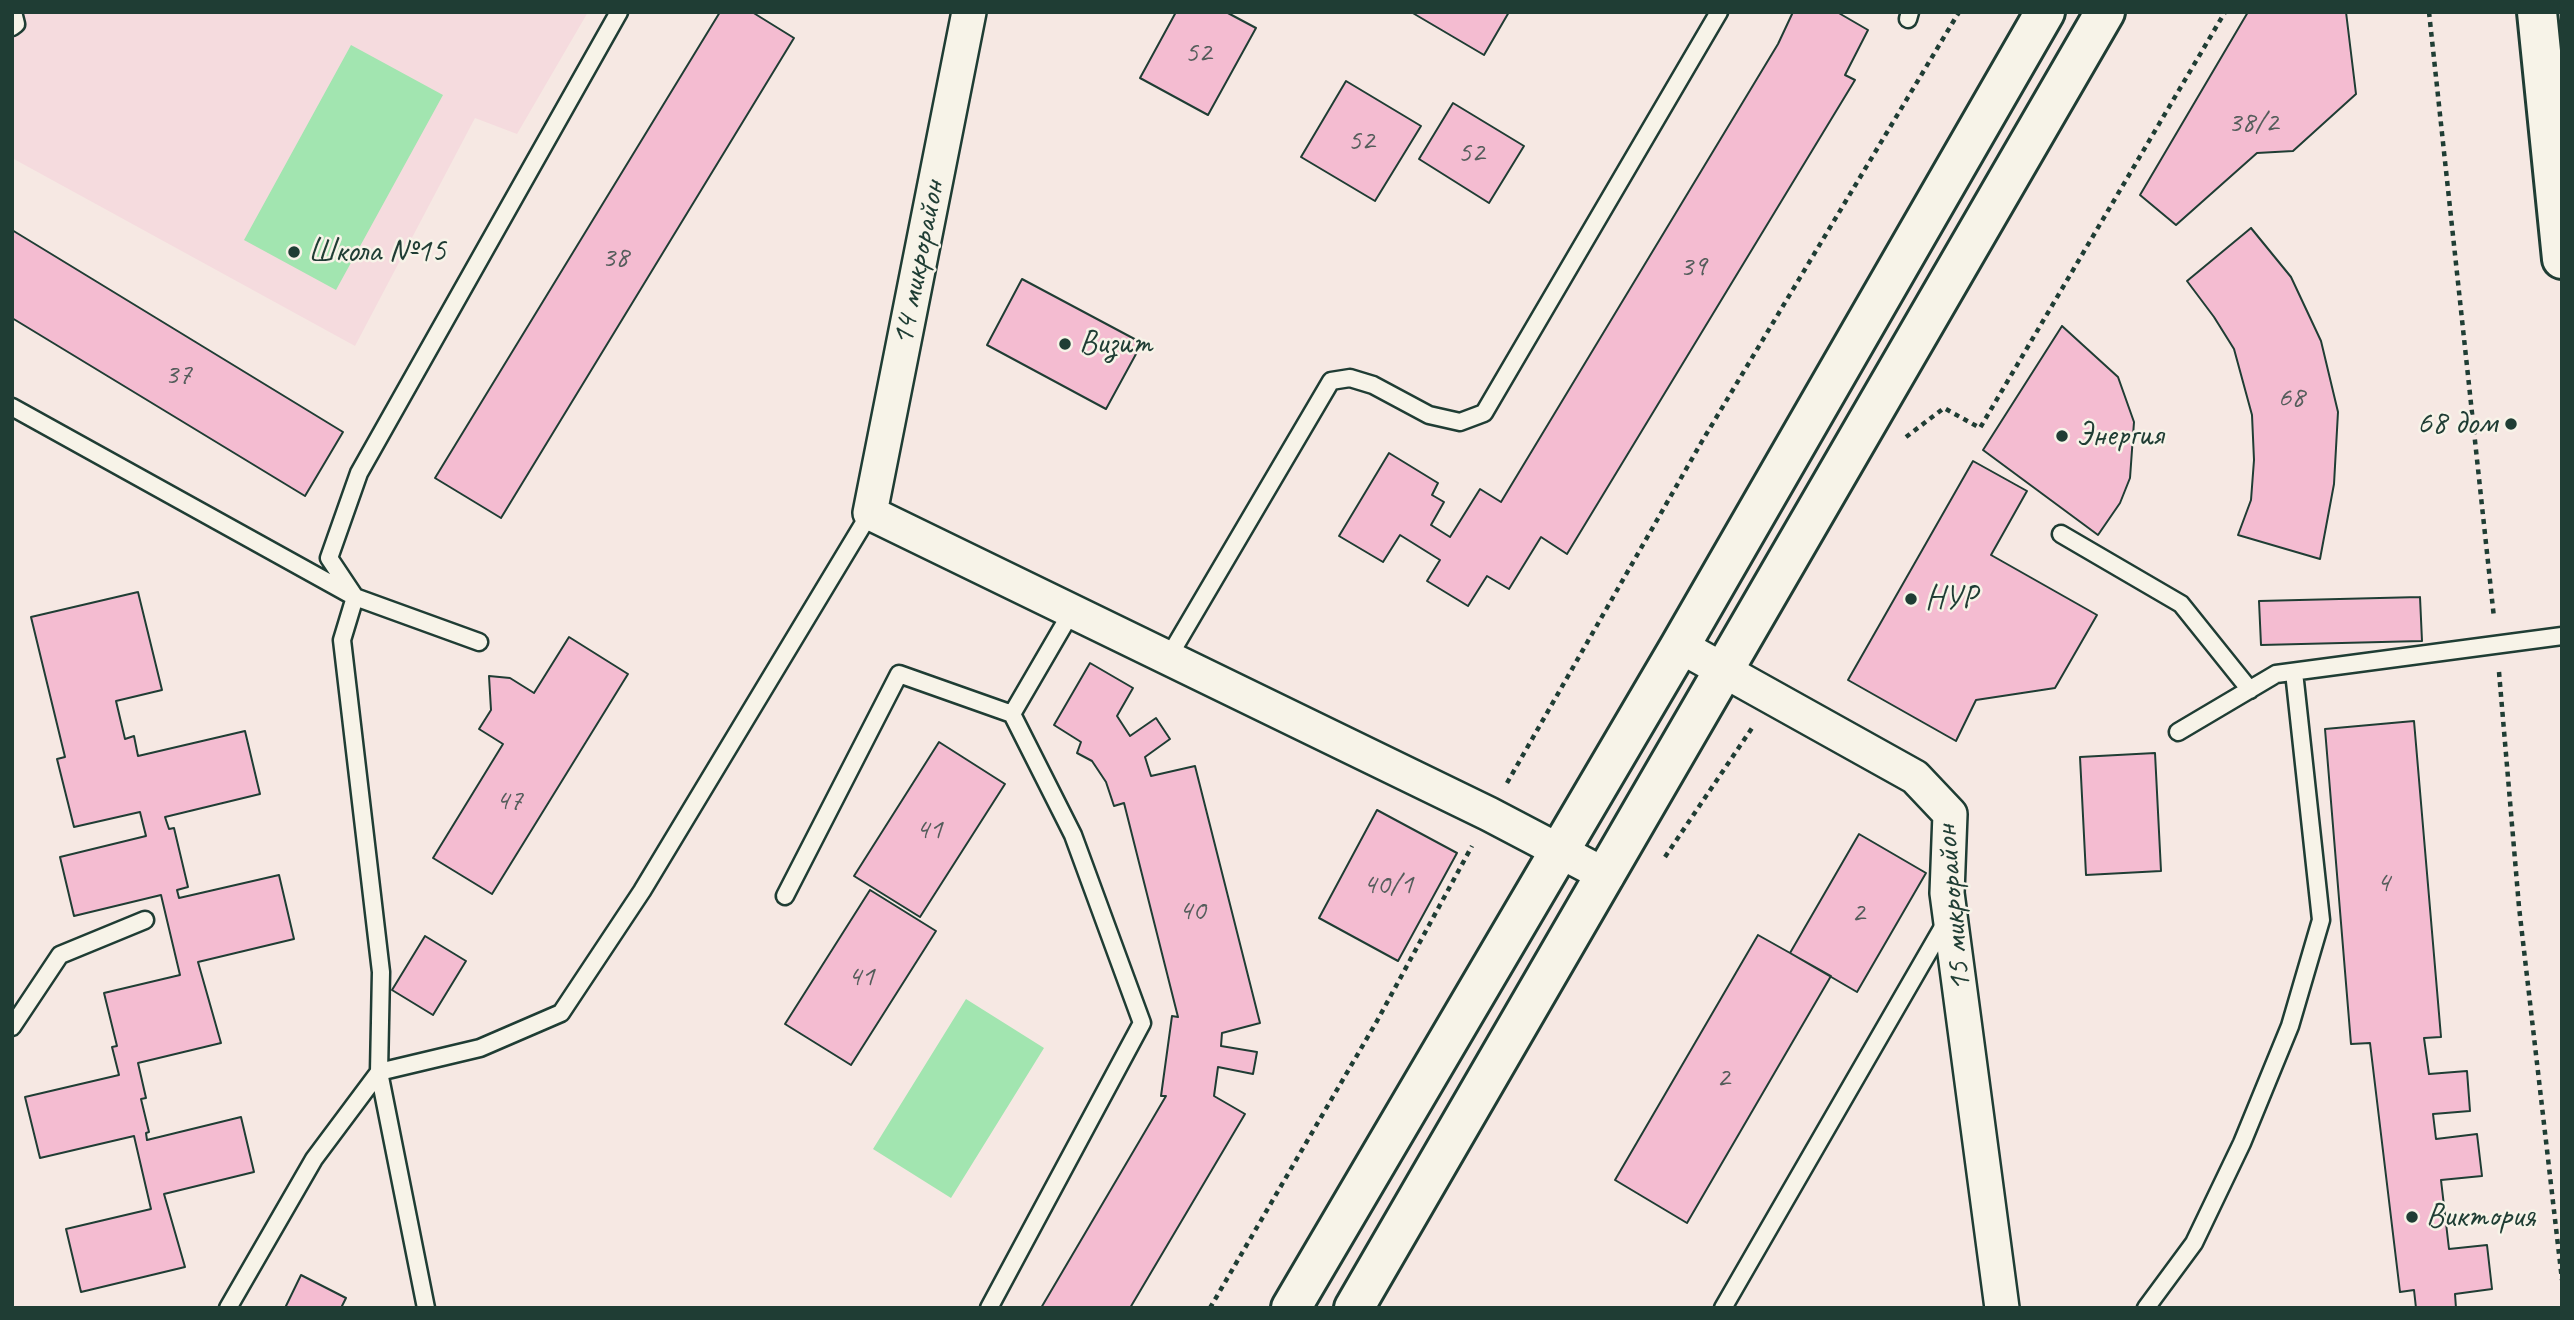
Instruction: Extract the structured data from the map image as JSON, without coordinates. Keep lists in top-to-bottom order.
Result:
{
  "streets": {
    "street": ["14 микрорайон", "15 микрорайон"]
  },
  "places": [
    "Школа №15",
    "Визит",
    "68 дом",
    "Энергия",
    "НУР",
    "Виктория"
  ],
  "house_numbers": [
    "52",
    "38/2",
    "52",
    "52",
    "38",
    "39",
    "37",
    "68",
    "47",
    "41",
    "4",
    "40/1",
    "40",
    "2",
    "41",
    "2"
  ]
}
